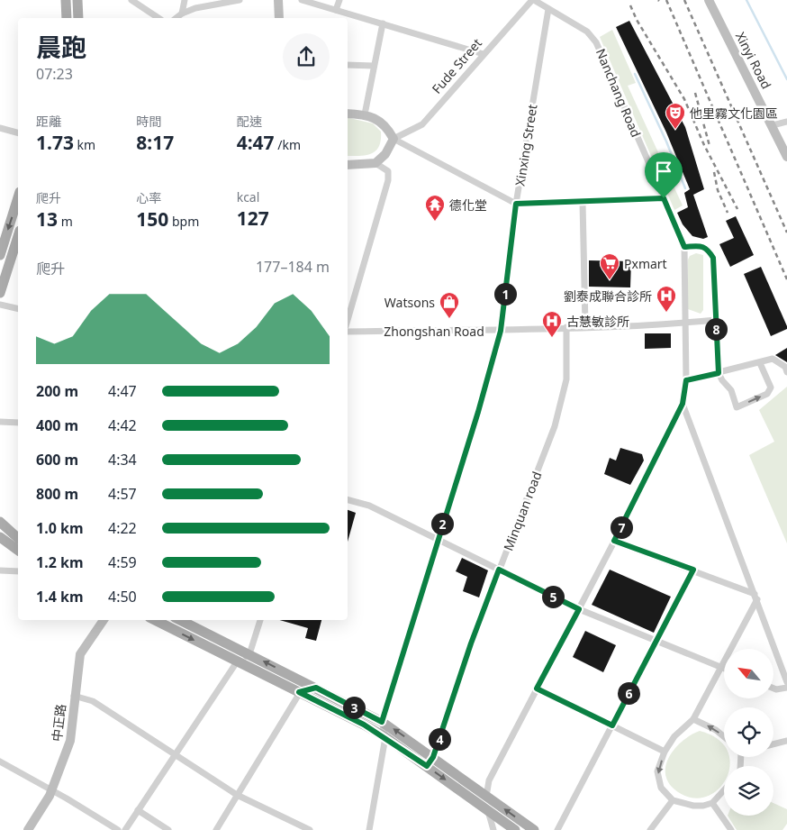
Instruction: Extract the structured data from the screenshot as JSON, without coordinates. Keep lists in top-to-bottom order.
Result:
{
  "streets": {
    "main road": ["Xinyi Road", "中正路"],
    "street": [
      "Fude Street",
      "Nanchang Road",
      "Xinxing Street",
      "Zhongshan Road",
      "Minquan road"
    ]
  },
  "crossings": [
    ["Fude Street", "Nanchang Road"],
    ["Nanchang Road", "Xinxing Street"],
    ["Nanchang Road", "Zhongshan Road"],
    ["Xinxing Street", "Zhongshan Road"],
    ["Zhongshan Road", "Minquan road"]
  ],
  "places": {
    "theatre": ["他里霧文化園區"],
    "temple": ["德化堂"],
    "supermarket": ["Pxmart"],
    "hospital": ["劉泰成聯合診所", "古慧敏診所"],
    "shop": ["Watsons"]
  },
  "north": "top left",
  "page": {
    "heading": ["晨跑", "07:23"],
    "stats": [
      ["距離", "1.73 km"],
      ["時間", "8:17"],
      ["配速", "4:47 /km"],
      ["爬升", "13 m"],
      ["心率", "150 bpm"],
      ["kcal", "127"]
    ],
    "chart": ["爬升", "177–184 m"],
    "pins": [
      "1",
      "8",
      "2",
      "7",
      "5",
      "6",
      "3",
      "4"
    ],
    "list": [
      {
        "name": "200 m",
        "note": "4:47"
      },
      {
        "name": "400 m",
        "note": "4:42"
      },
      {
        "name": "600 m",
        "note": "4:34"
      },
      {
        "name": "800 m",
        "note": "4:57"
      },
      {
        "name": "1.0 km",
        "note": "4:22"
      },
      {
        "name": "1.2 km",
        "note": "4:59"
      },
      {
        "name": "1.4 km",
        "note": "4:50"
      }
    ]
  }
}
